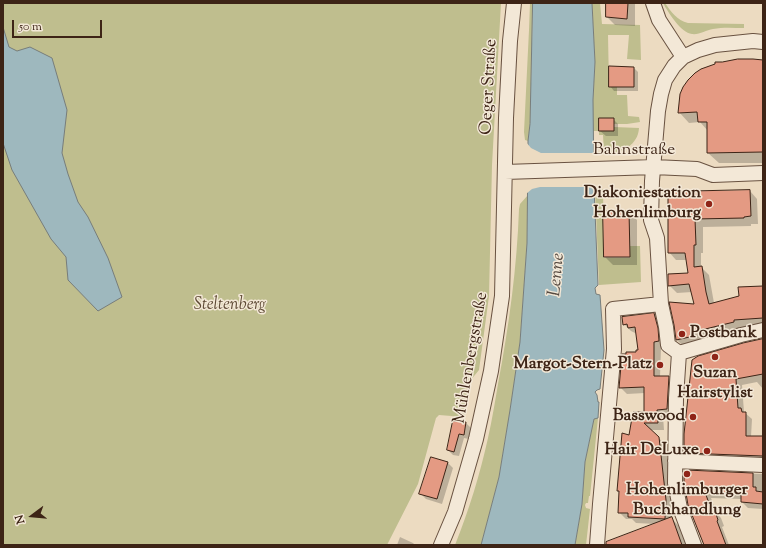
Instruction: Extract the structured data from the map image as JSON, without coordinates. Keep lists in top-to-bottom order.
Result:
{
  "streets": {
    "street": ["Oeger Straße", "Bahnstraße", "Mühlenbergstraße"]
  },
  "crossings": [
    ["Oeger Straße", "Bahnstraße"],
    ["Oeger Straße", "Mühlenbergstraße"],
    ["Bahnstraße", "Mühlenbergstraße"]
  ],
  "water": ["Lenne"],
  "parks": ["Steltenberg"],
  "places": [
    "Diakoniestation Hohenlimburg",
    "Postbank",
    "Suzan Hairstylist",
    "Margot-Stern-Platz",
    "Basswood",
    "Hair DeLuxe",
    "Hohenlimburger Buchhandlung"
  ],
  "scale_bar": "50 m",
  "north": "left"
}
